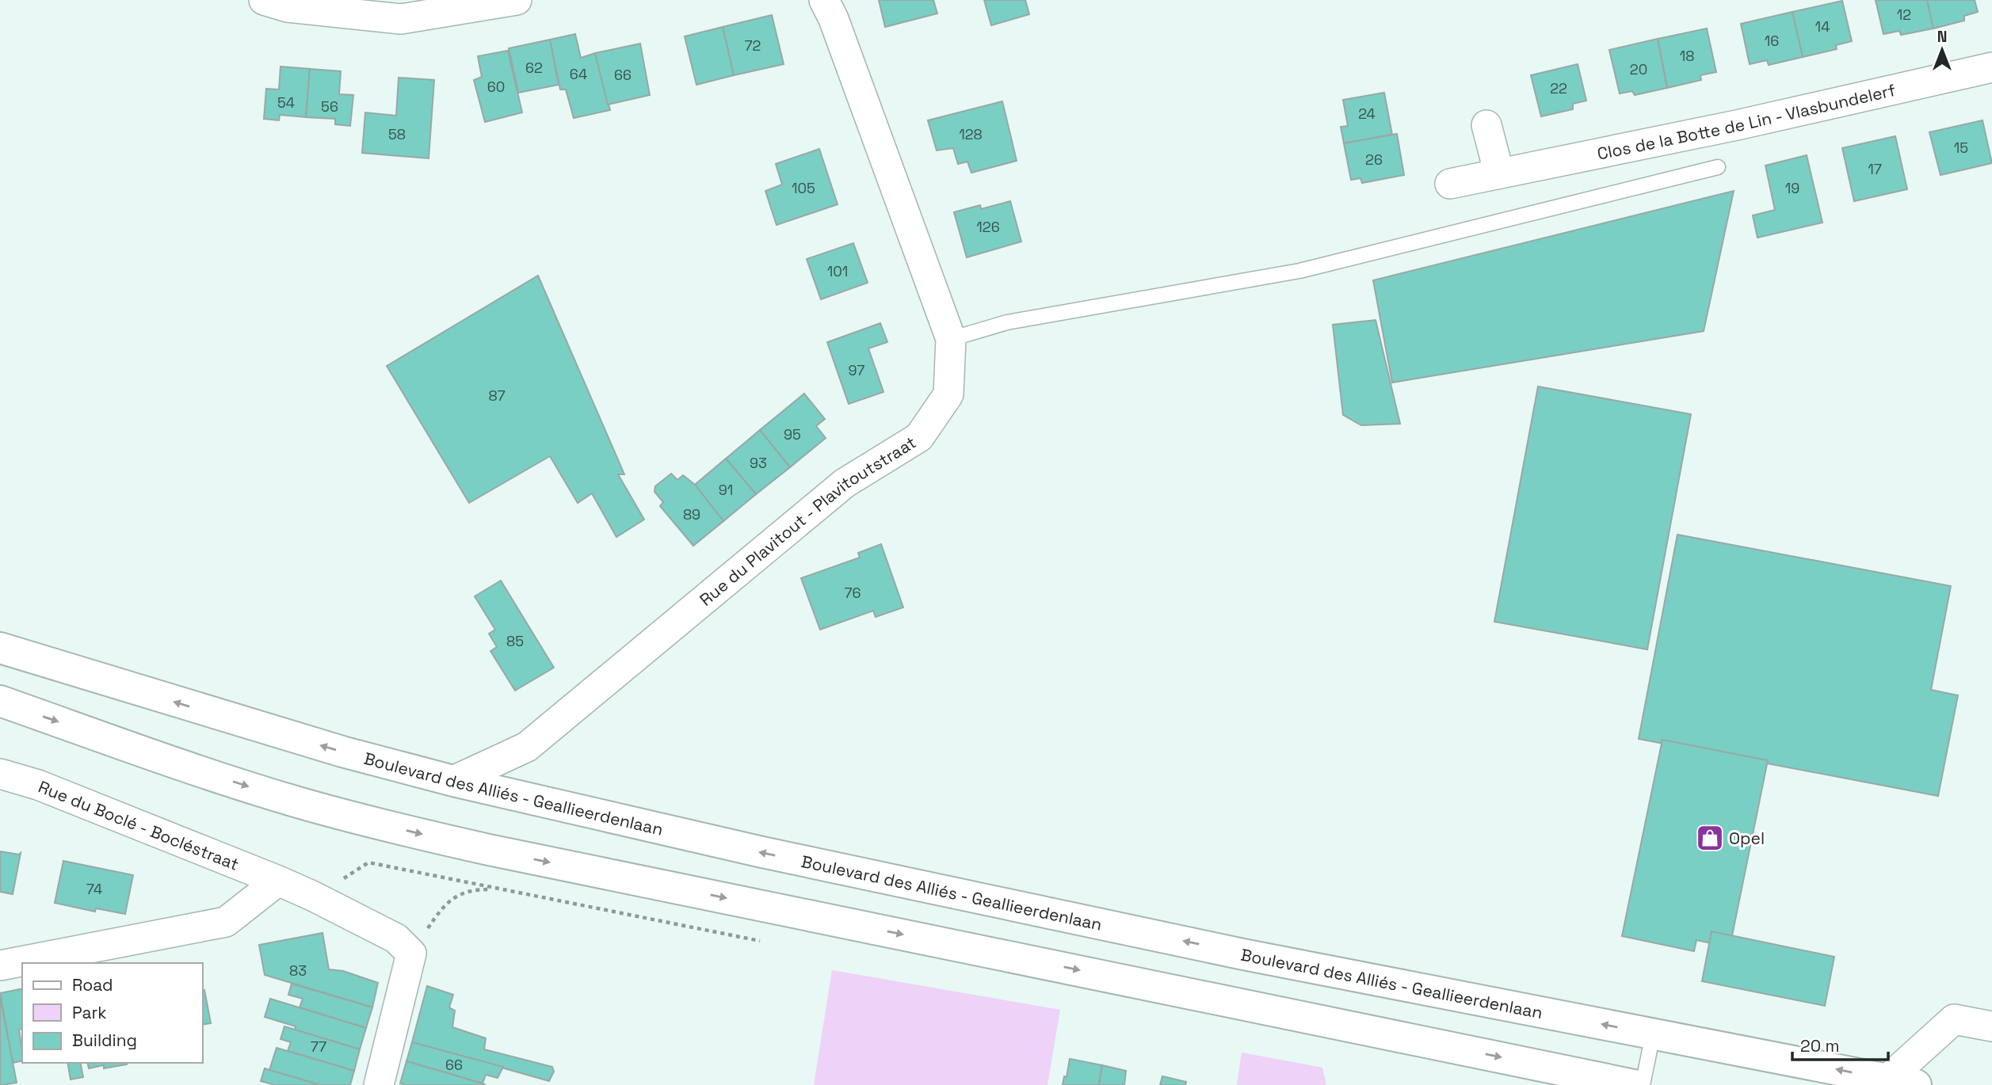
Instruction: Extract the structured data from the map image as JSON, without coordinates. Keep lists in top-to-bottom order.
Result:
{
  "streets": {
    "highway": ["Boulevard des Alliés - Geallieerdenlaan"],
    "street": ["Clos de la Botte de Lin - Vlasbundelerf", "Rue du Plavitout - Plavitoutstraat", "Rue du Boclé - Bocléstraat"]
  },
  "crossings": [
    ["Rue du Plavitout - Plavitoutstraat", "Boulevard des Alliés - Geallieerdenlaan"]
  ],
  "places": {
    "shop": ["Opel"]
  },
  "house_numbers": [
    "12",
    "14",
    "16",
    "72",
    "18",
    "62",
    "20",
    "64",
    "66",
    "60",
    "22",
    "54",
    "56",
    "24",
    "58",
    "128",
    "15",
    "26",
    "17",
    "105",
    "19",
    "126",
    "101",
    "97",
    "87",
    "95",
    "93",
    "91",
    "89",
    "76",
    "85",
    "74",
    "83",
    "77",
    "66"
  ],
  "legend": ["Road", "Park", "Building"],
  "scale_bar": "20 m",
  "north": "top"
}
